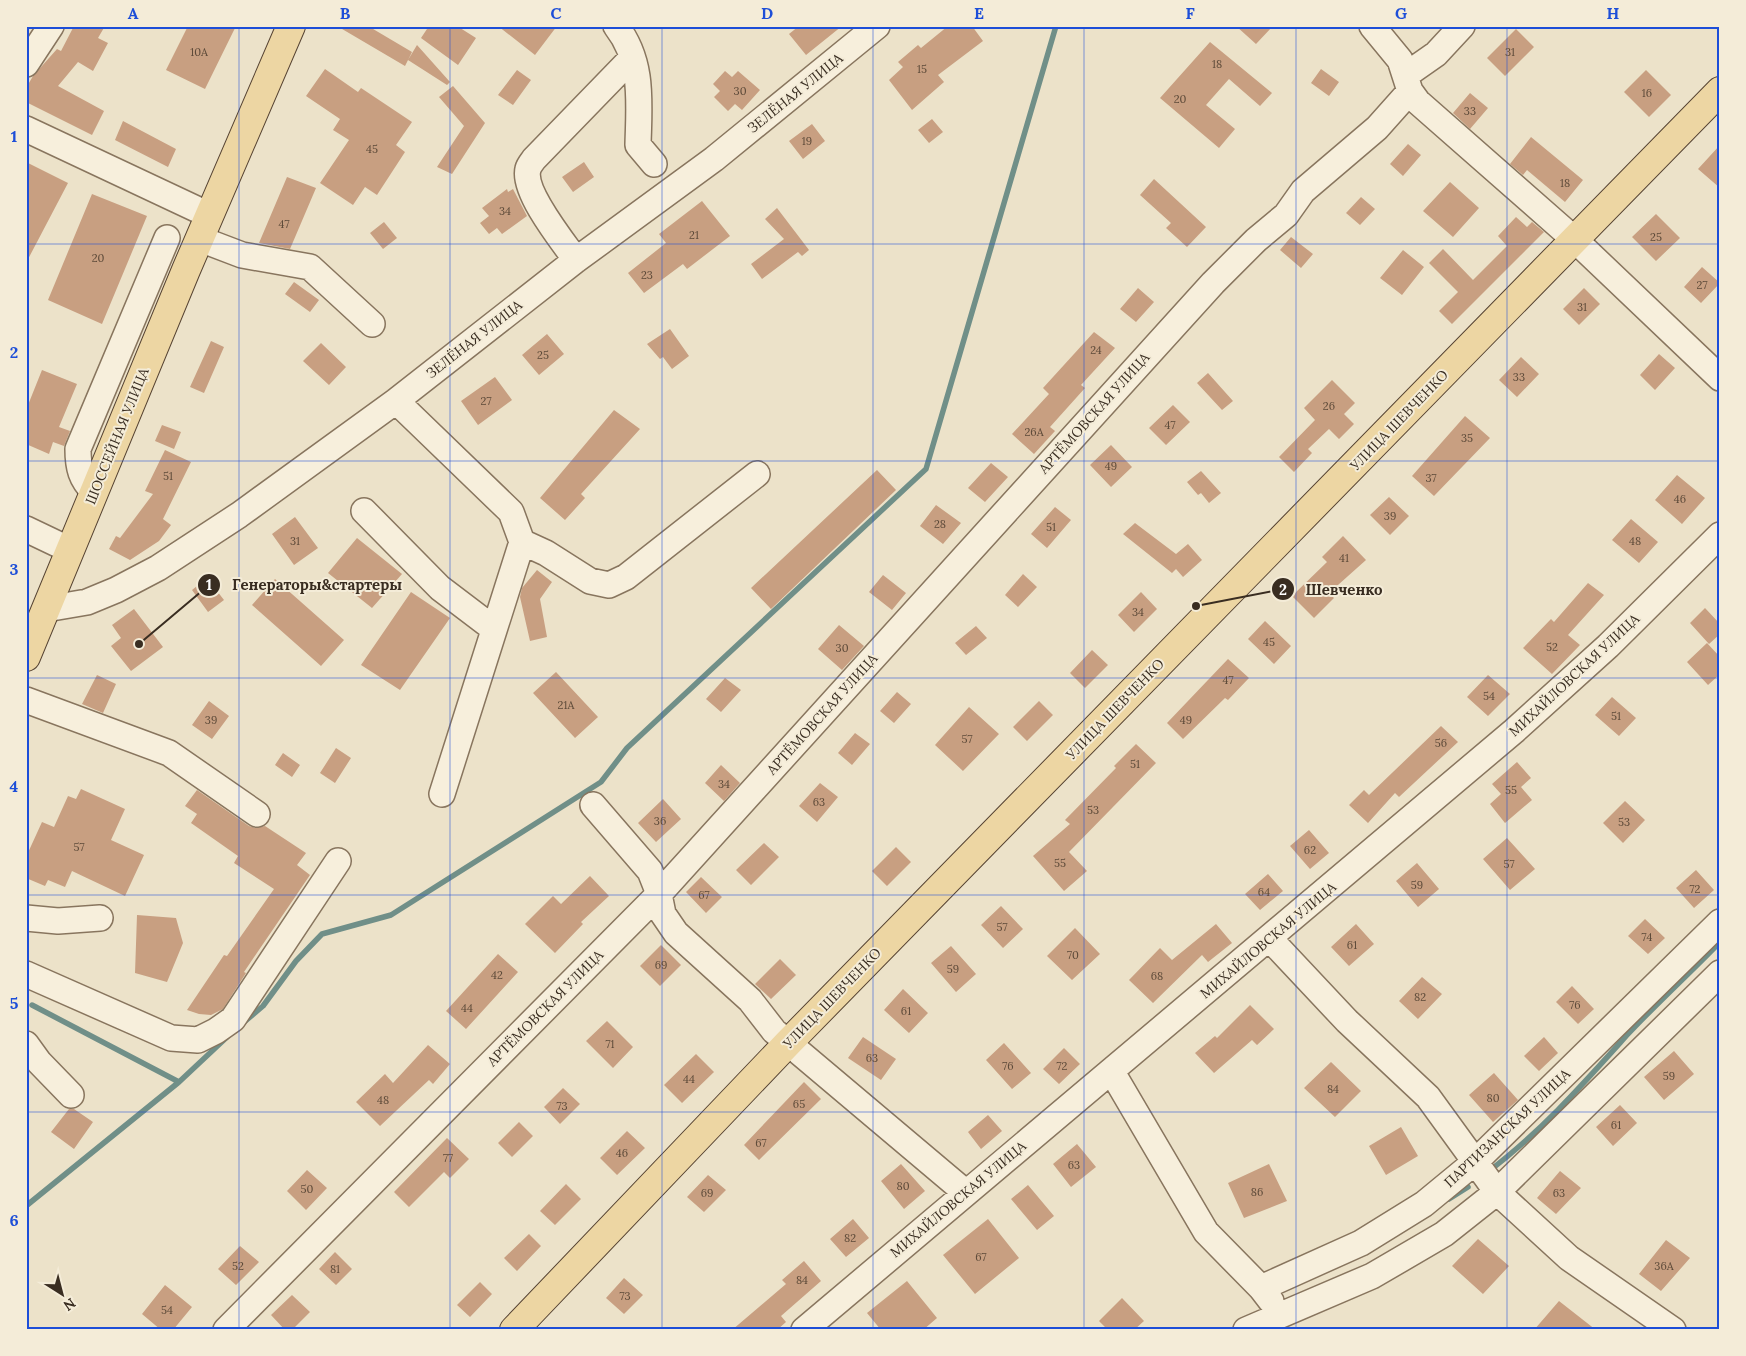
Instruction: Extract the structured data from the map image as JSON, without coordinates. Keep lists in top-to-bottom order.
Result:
{
  "streets": {
    "main road": ["УЛИЦА ШЕВЧЕНКО", "ШОССЕЙНАЯ УЛИЦА"],
    "street": [
      "ЗЕЛЁНАЯ УЛИЦА",
      "АРТЁМОВСКАЯ УЛИЦА",
      "МИХАЙЛОВСКАЯ УЛИЦА",
      "ПАРТИЗАНСКАЯ УЛИЦА"
    ]
  },
  "crossings": [
    ["ЗЕЛЁНАЯ УЛИЦА", "ШОССЕЙНАЯ УЛИЦА"]
  ],
  "places": ["Шевченко", "Генераторы&стартеры"],
  "house_numbers": [
    "10А",
    "31",
    "18",
    "15",
    "30",
    "16",
    "20",
    "33",
    "19",
    "45",
    "18",
    "34",
    "47",
    "21",
    "25",
    "20",
    "23",
    "27",
    "31",
    "24",
    "25",
    "33",
    "27",
    "26",
    "47",
    "26А",
    "35",
    "49",
    "51",
    "37",
    "46",
    "39",
    "28",
    "51",
    "31",
    "48",
    "41",
    "34",
    "45",
    "52",
    "30",
    "47",
    "54",
    "21А",
    "51",
    "39",
    "49",
    "57",
    "56",
    "51",
    "34",
    "55",
    "63",
    "53",
    "36",
    "53",
    "57",
    "62",
    "55",
    "57",
    "59",
    "72",
    "64",
    "67",
    "57",
    "74",
    "61",
    "70",
    "69",
    "59",
    "42",
    "68",
    "82",
    "76",
    "44",
    "61",
    "71",
    "63",
    "76",
    "72",
    "59",
    "44",
    "84",
    "80",
    "48",
    "65",
    "73",
    "61",
    "67",
    "46",
    "77",
    "63",
    "80",
    "50",
    "86",
    "69",
    "63",
    "82",
    "67",
    "52",
    "36А",
    "81",
    "84",
    "73",
    "54"
  ],
  "north": "bottom right",
  "grid": {
    "columns": [
      "A",
      "B",
      "C",
      "D",
      "E",
      "F",
      "G",
      "H"
    ],
    "rows": [
      "1",
      "2",
      "3",
      "4",
      "5",
      "6"
    ]
  }
}
